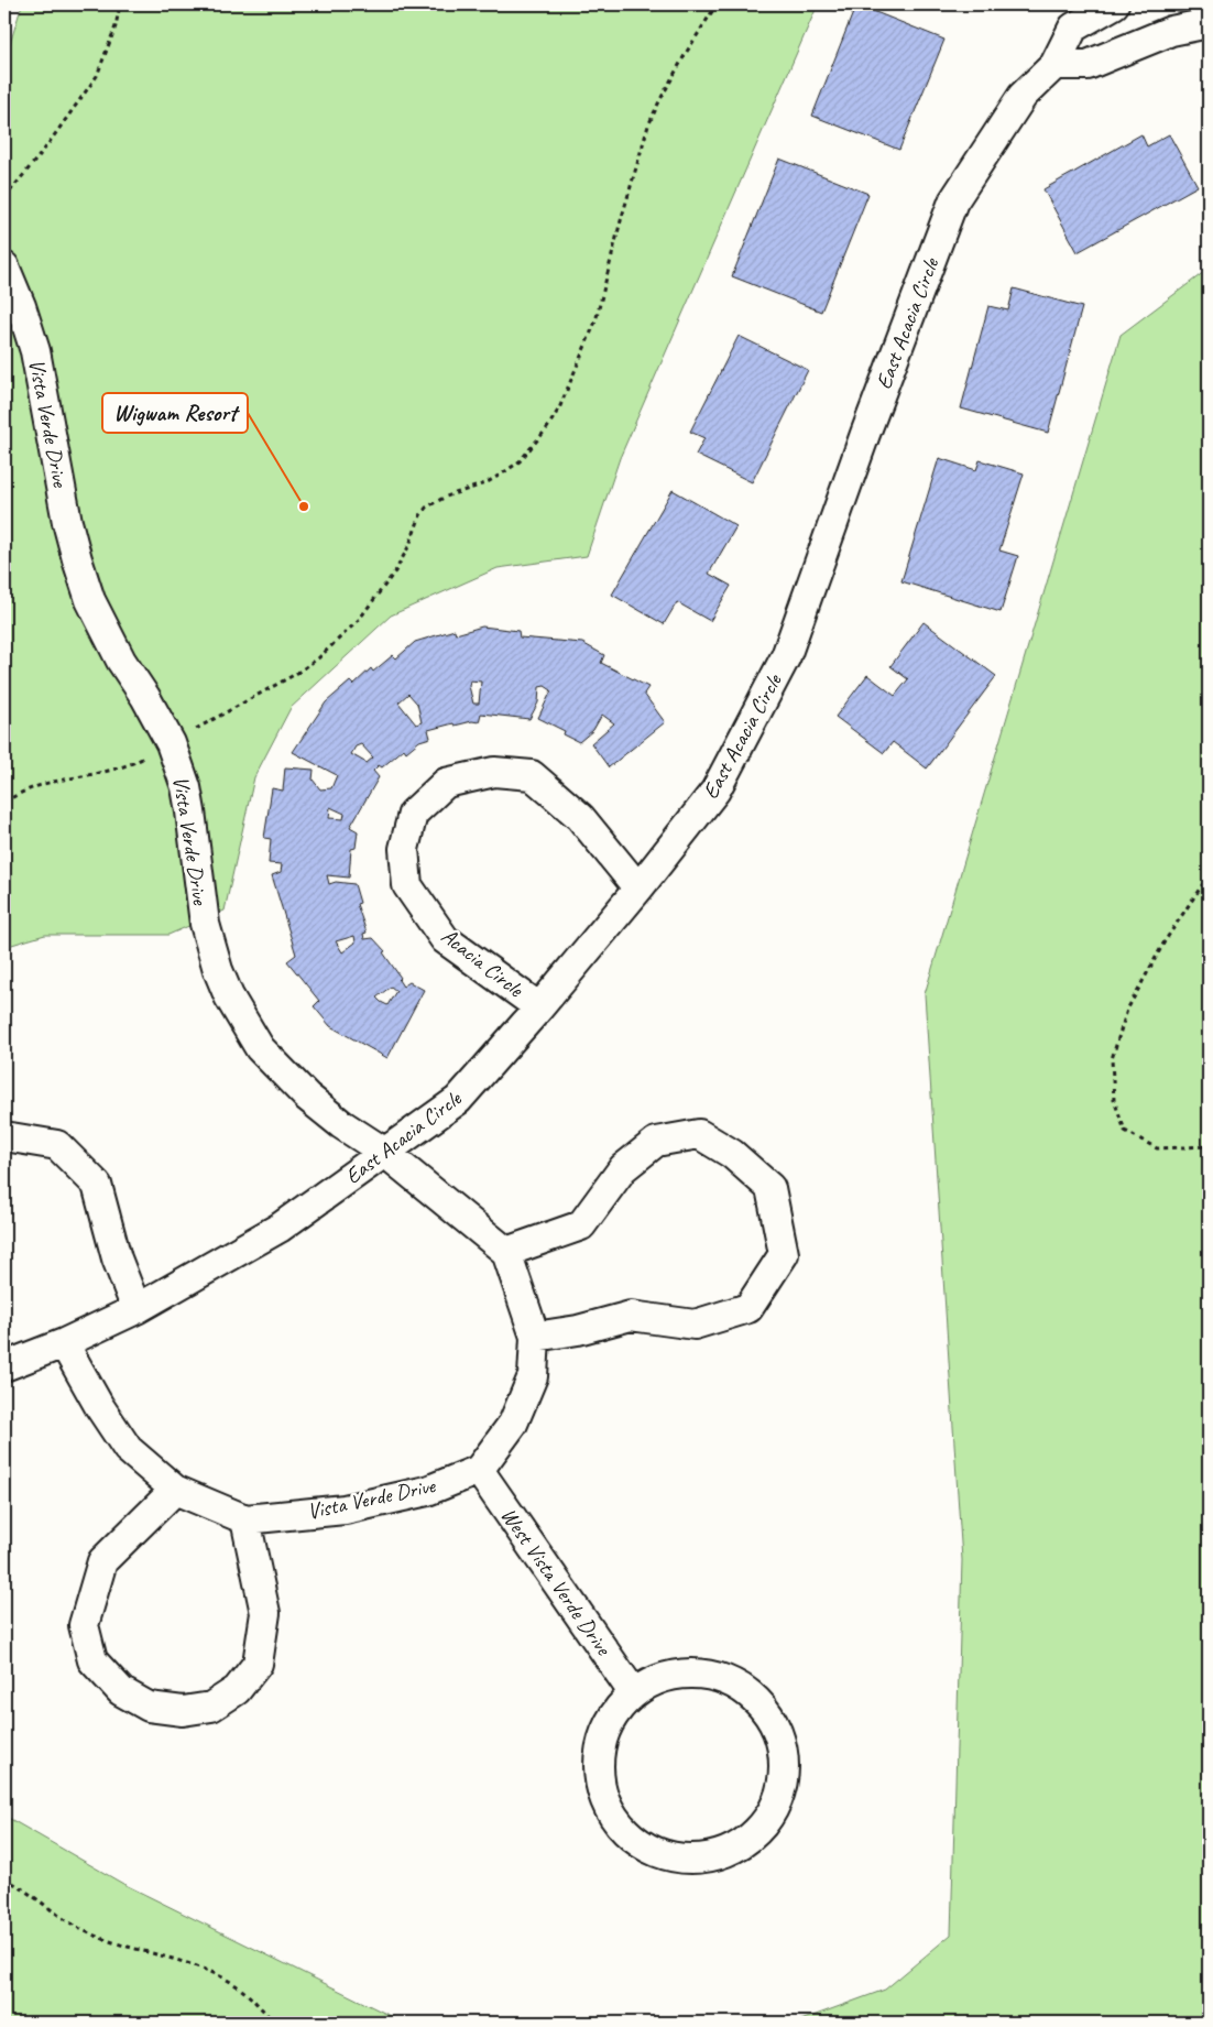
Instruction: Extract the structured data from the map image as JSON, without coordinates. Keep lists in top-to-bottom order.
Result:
{
  "streets": {
    "street": [
      "East Acacia Circle",
      "Vista Verde Drive",
      "Acacia Circle",
      "West Vista Verde Drive"
    ]
  },
  "crossings": [
    ["East Acacia Circle", "Vista Verde Drive"],
    ["East Acacia Circle", "Acacia Circle"],
    ["Vista Verde Drive", "West Vista Verde Drive"]
  ],
  "places": ["Wigwam Resort"]
}
